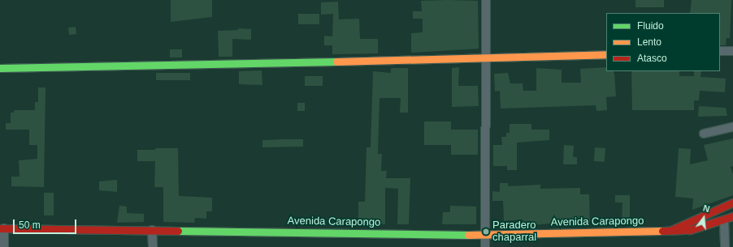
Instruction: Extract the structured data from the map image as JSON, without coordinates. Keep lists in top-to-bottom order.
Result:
{
  "streets": {
    "street": ["Avenida Carapongo"]
  },
  "places": ["Paradero chaparral"],
  "legend": ["Fluido", "Lento", "Atasco"],
  "scale_bar": "50 m",
  "north": "top"
}
